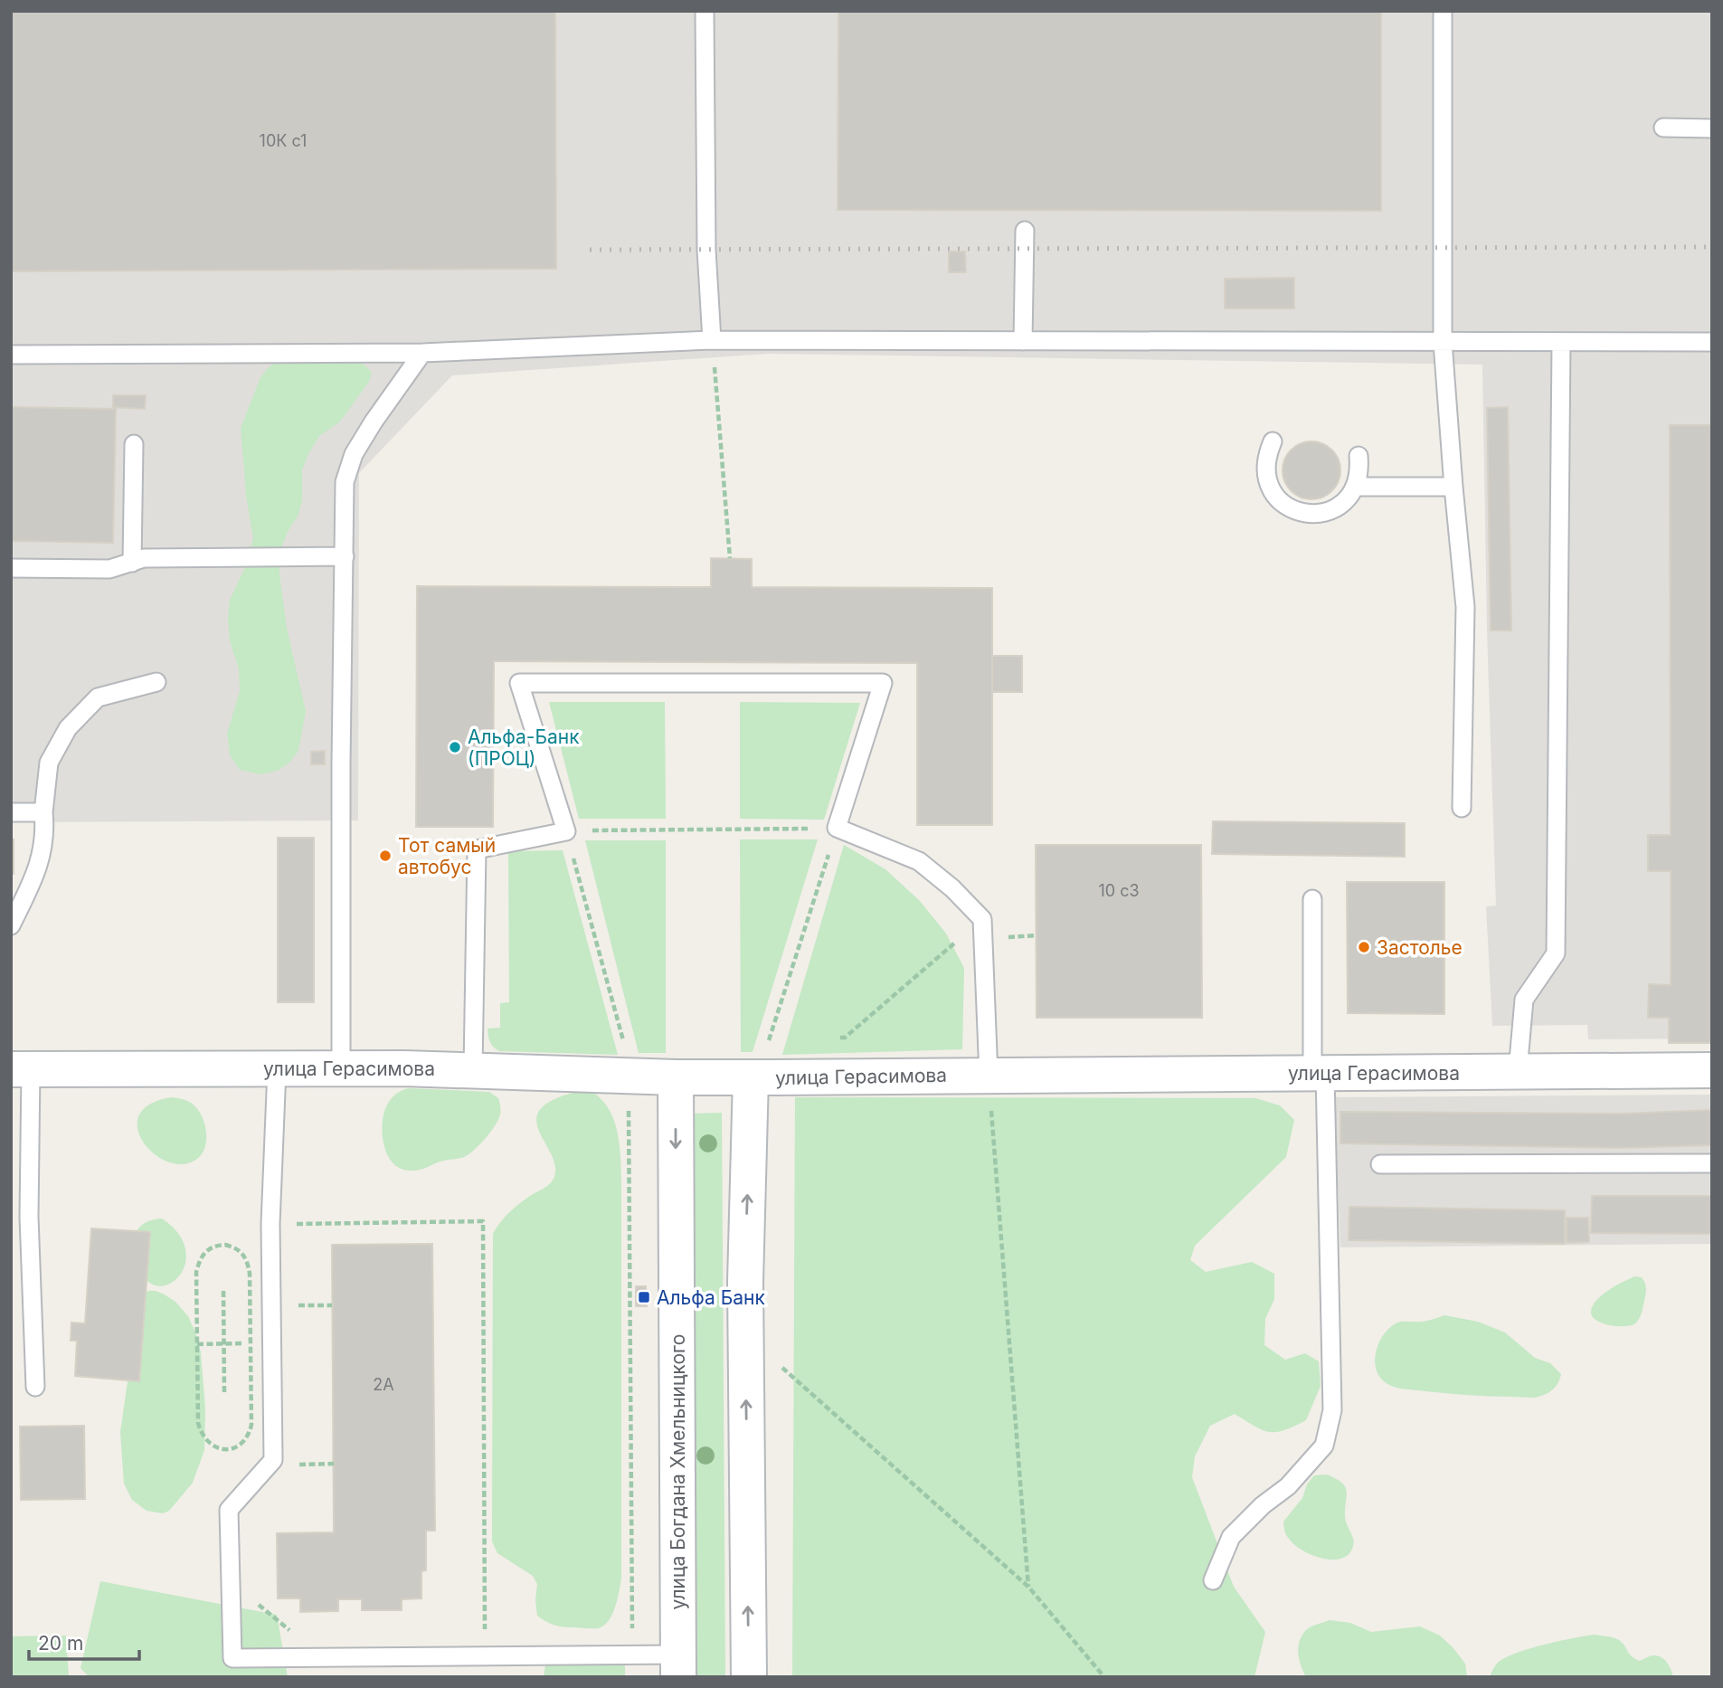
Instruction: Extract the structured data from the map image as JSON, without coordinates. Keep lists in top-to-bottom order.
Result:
{
  "streets": {
    "street": ["улица Герасимова", "улица Богдана Хмельницкого"]
  },
  "crossings": [
    ["улица Герасимова", "улица Богдана Хмельницкого"]
  ],
  "places": {
    "other": ["Альфа-Банк (ПРОЦ)", "Тот самый автобус", "Застолье"],
    "transit": ["Альфа Банк"]
  },
  "house_numbers": ["10К с1", "10 с3", "2А"],
  "scale_bar": "20 m"
}
